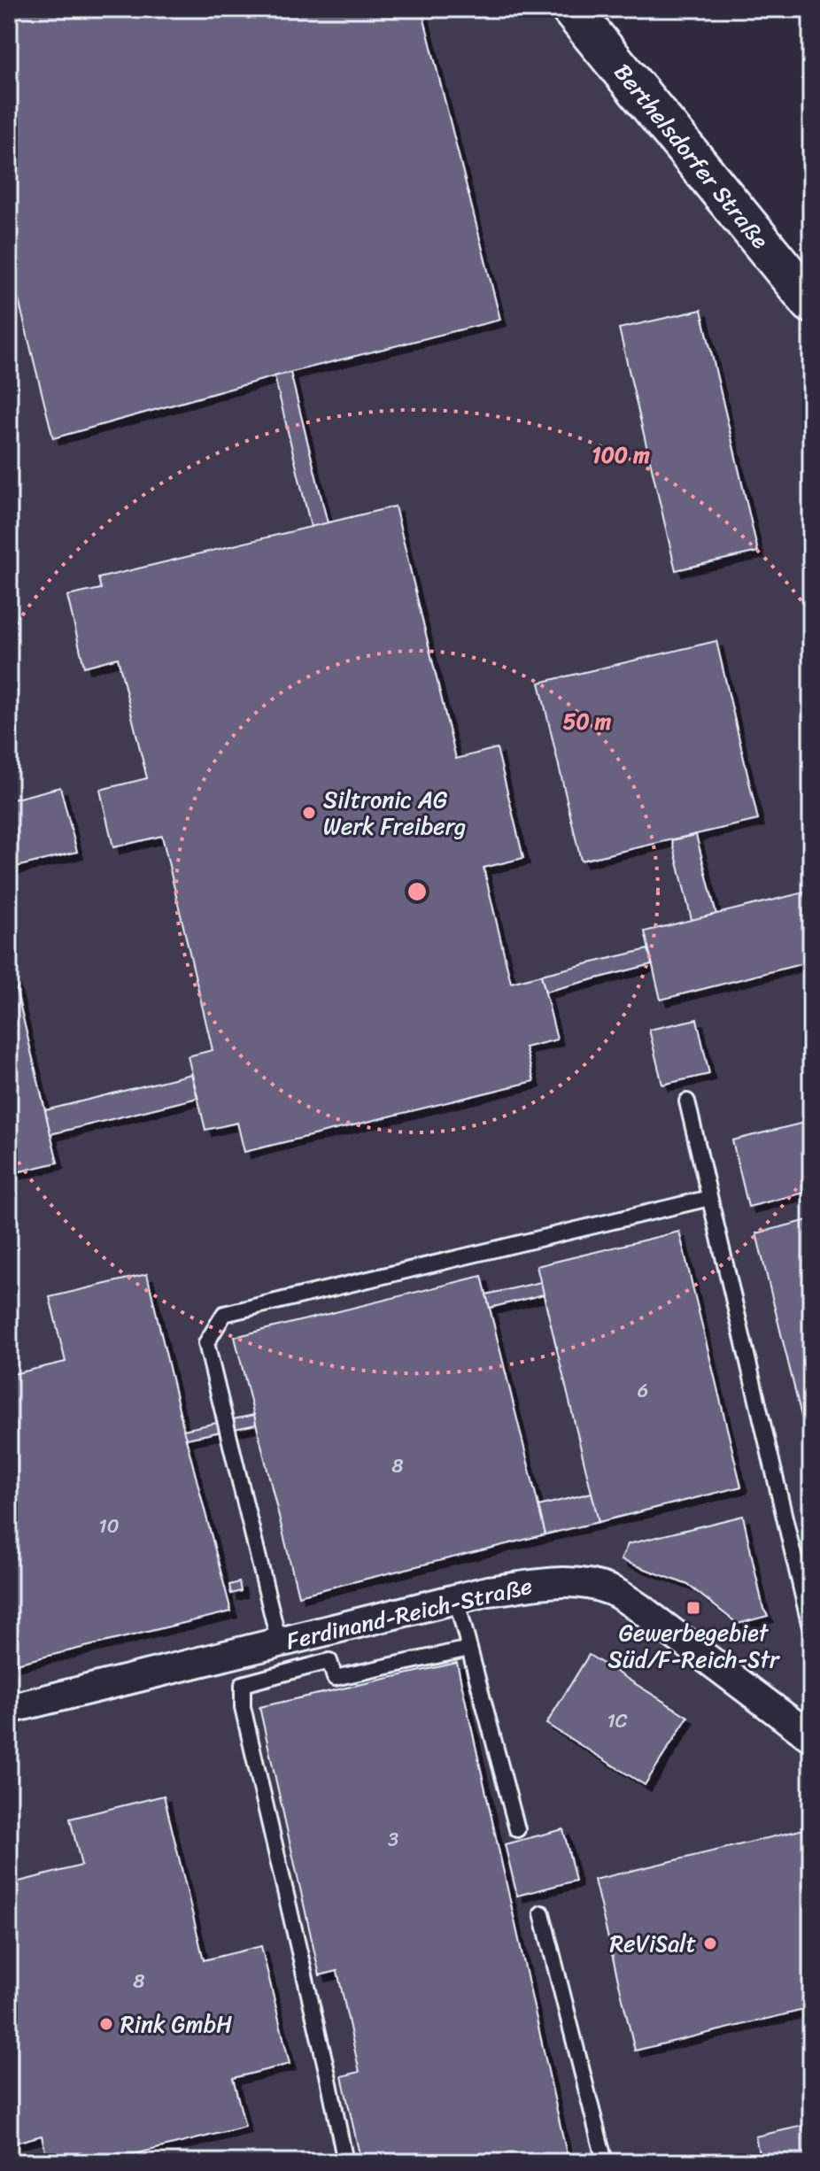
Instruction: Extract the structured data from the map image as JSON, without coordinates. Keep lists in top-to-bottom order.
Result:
{
  "streets": {
    "street": ["Berthelsdorfer Straße", "Ferdinand-Reich-Straße"]
  },
  "places": {
    "other": ["Siltronic AG Werk Freiberg", "ReViSalt", "Rink GmbH"],
    "transit": ["Gewerbegebiet Süd/F-Reich-Str"]
  },
  "house_numbers": [
    "6",
    "8",
    "10",
    "1C",
    "3",
    "8"
  ],
  "rings": ["100 m", "50 m"]
}
